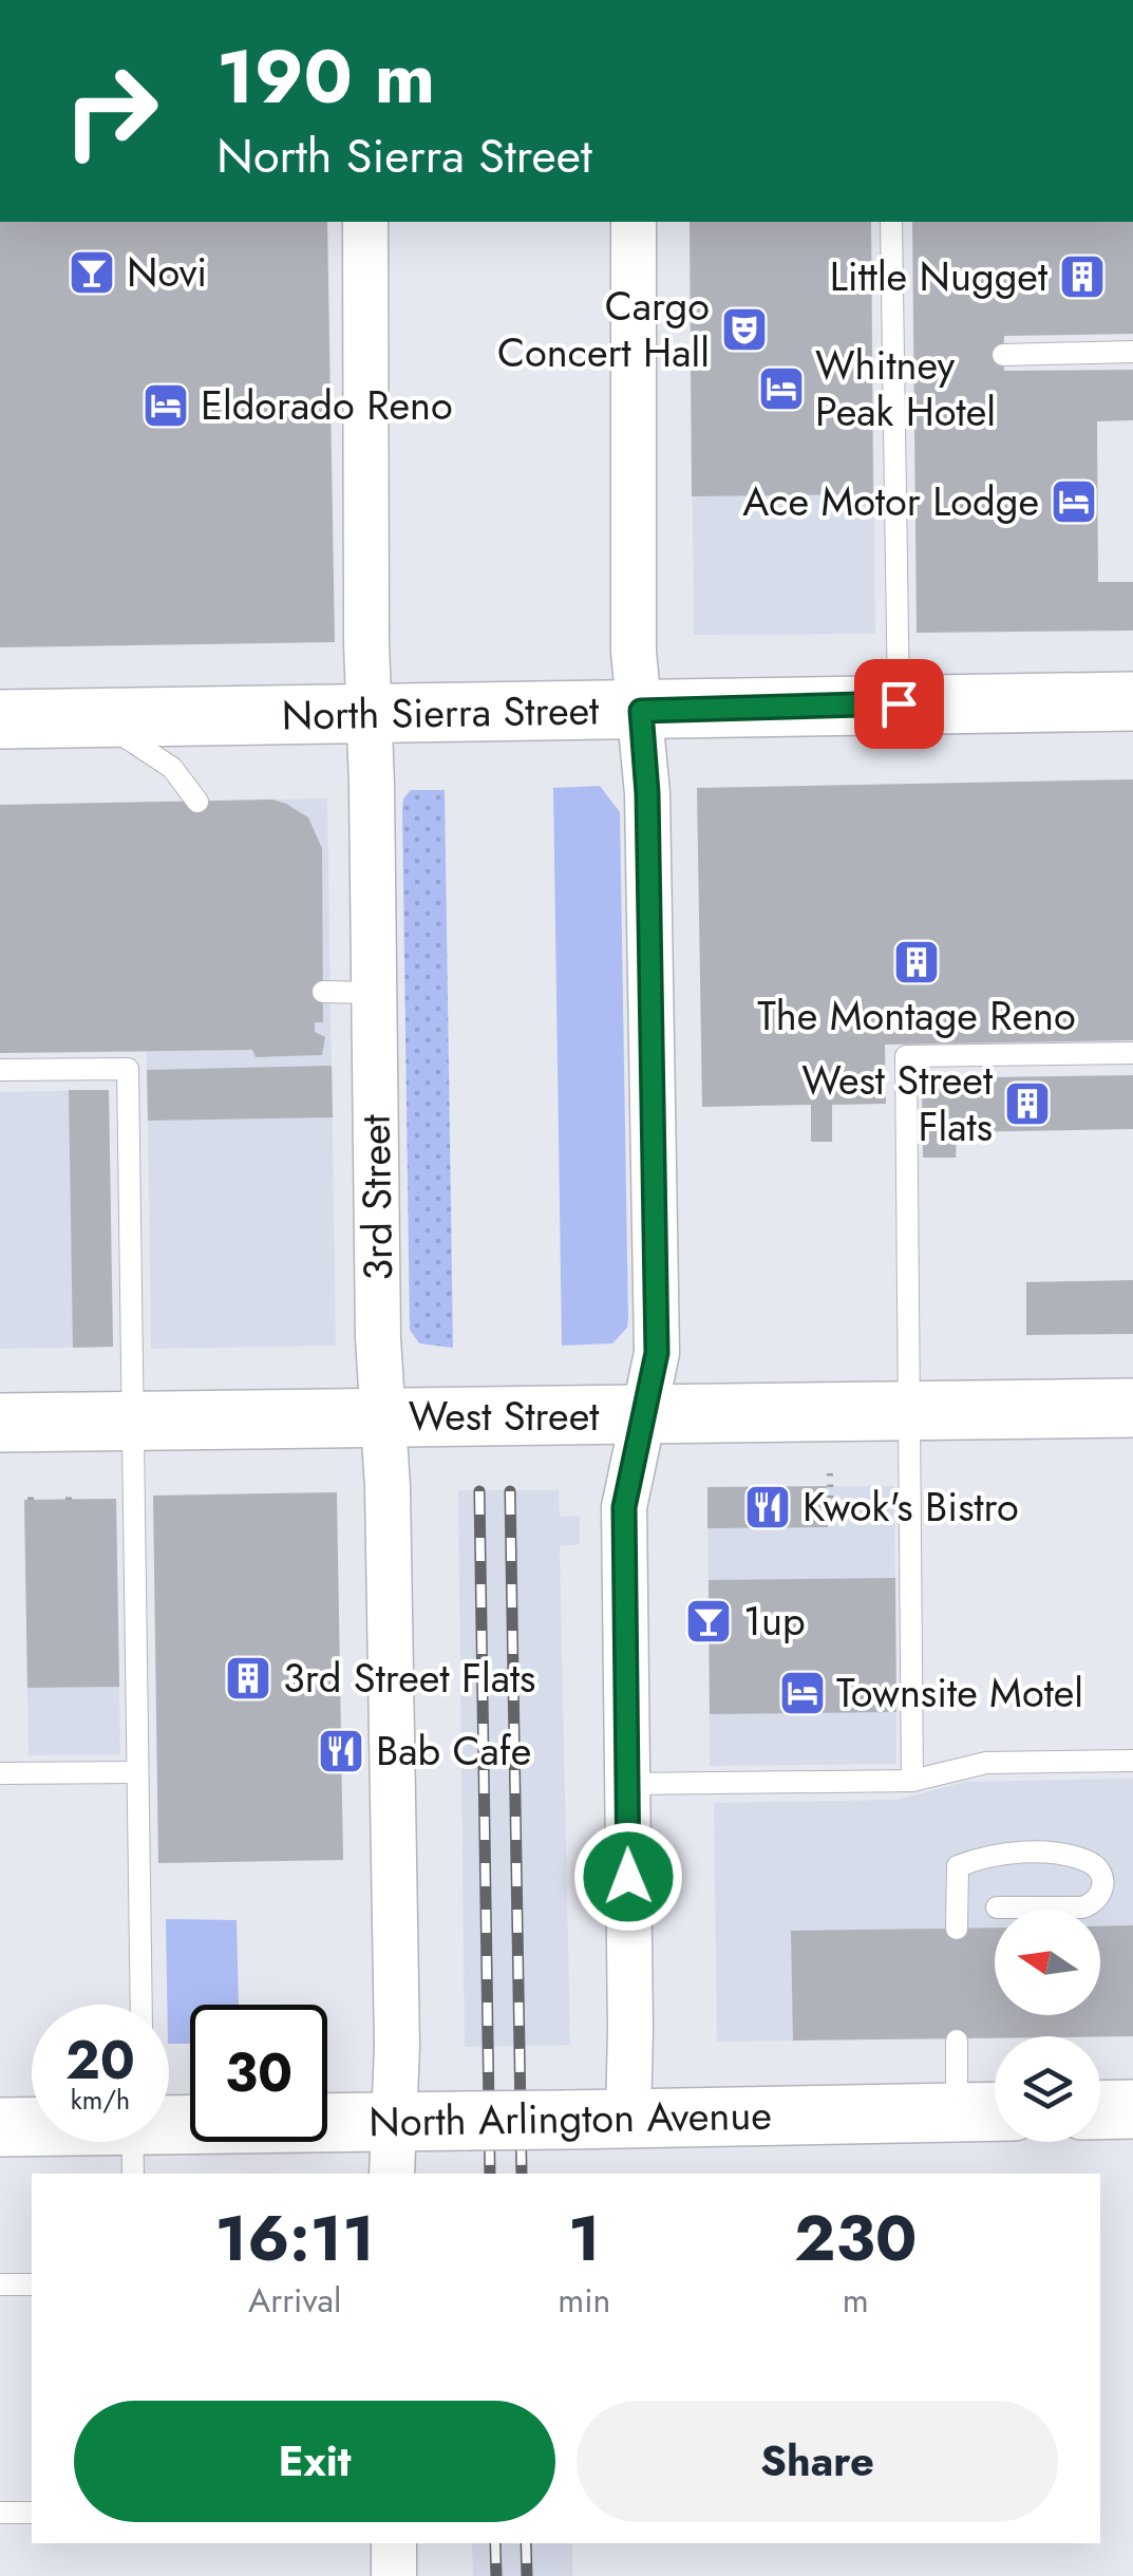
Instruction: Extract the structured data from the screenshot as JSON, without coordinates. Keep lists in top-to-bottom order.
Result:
{
  "streets": {
    "main road": ["North Sierra Street", "West Street", "North Arlington Avenue"],
    "street": ["3rd Street"]
  },
  "crossings": [
    ["North Sierra Street", "3rd Street"],
    ["3rd Street", "West Street"],
    ["3rd Street", "North Arlington Avenue"]
  ],
  "places": {
    "bar": ["Novi", "1up"],
    "building": [
      "Little Nugget",
      "The Montage Reno",
      "West Street Flats",
      "3rd Street Flats"
    ],
    "theatre": ["Cargo Concert Hall"],
    "hotel": [
      "Whitney Peak Hotel",
      "Eldorado Reno",
      "Ace Motor Lodge",
      "Townsite Motel"
    ],
    "restaurant": ["Kwok's Bistro", "Bab Cafe"]
  },
  "north": "left",
  "page": {
    "turn": ["190 m", "North Sierra Street"],
    "speed": "20 km/h",
    "limit": "30",
    "eta": [
      "16:11",
      "Arrival",
      "1",
      "min",
      "230",
      "m"
    ],
    "buttons": ["Exit", "Share"]
  }
}
